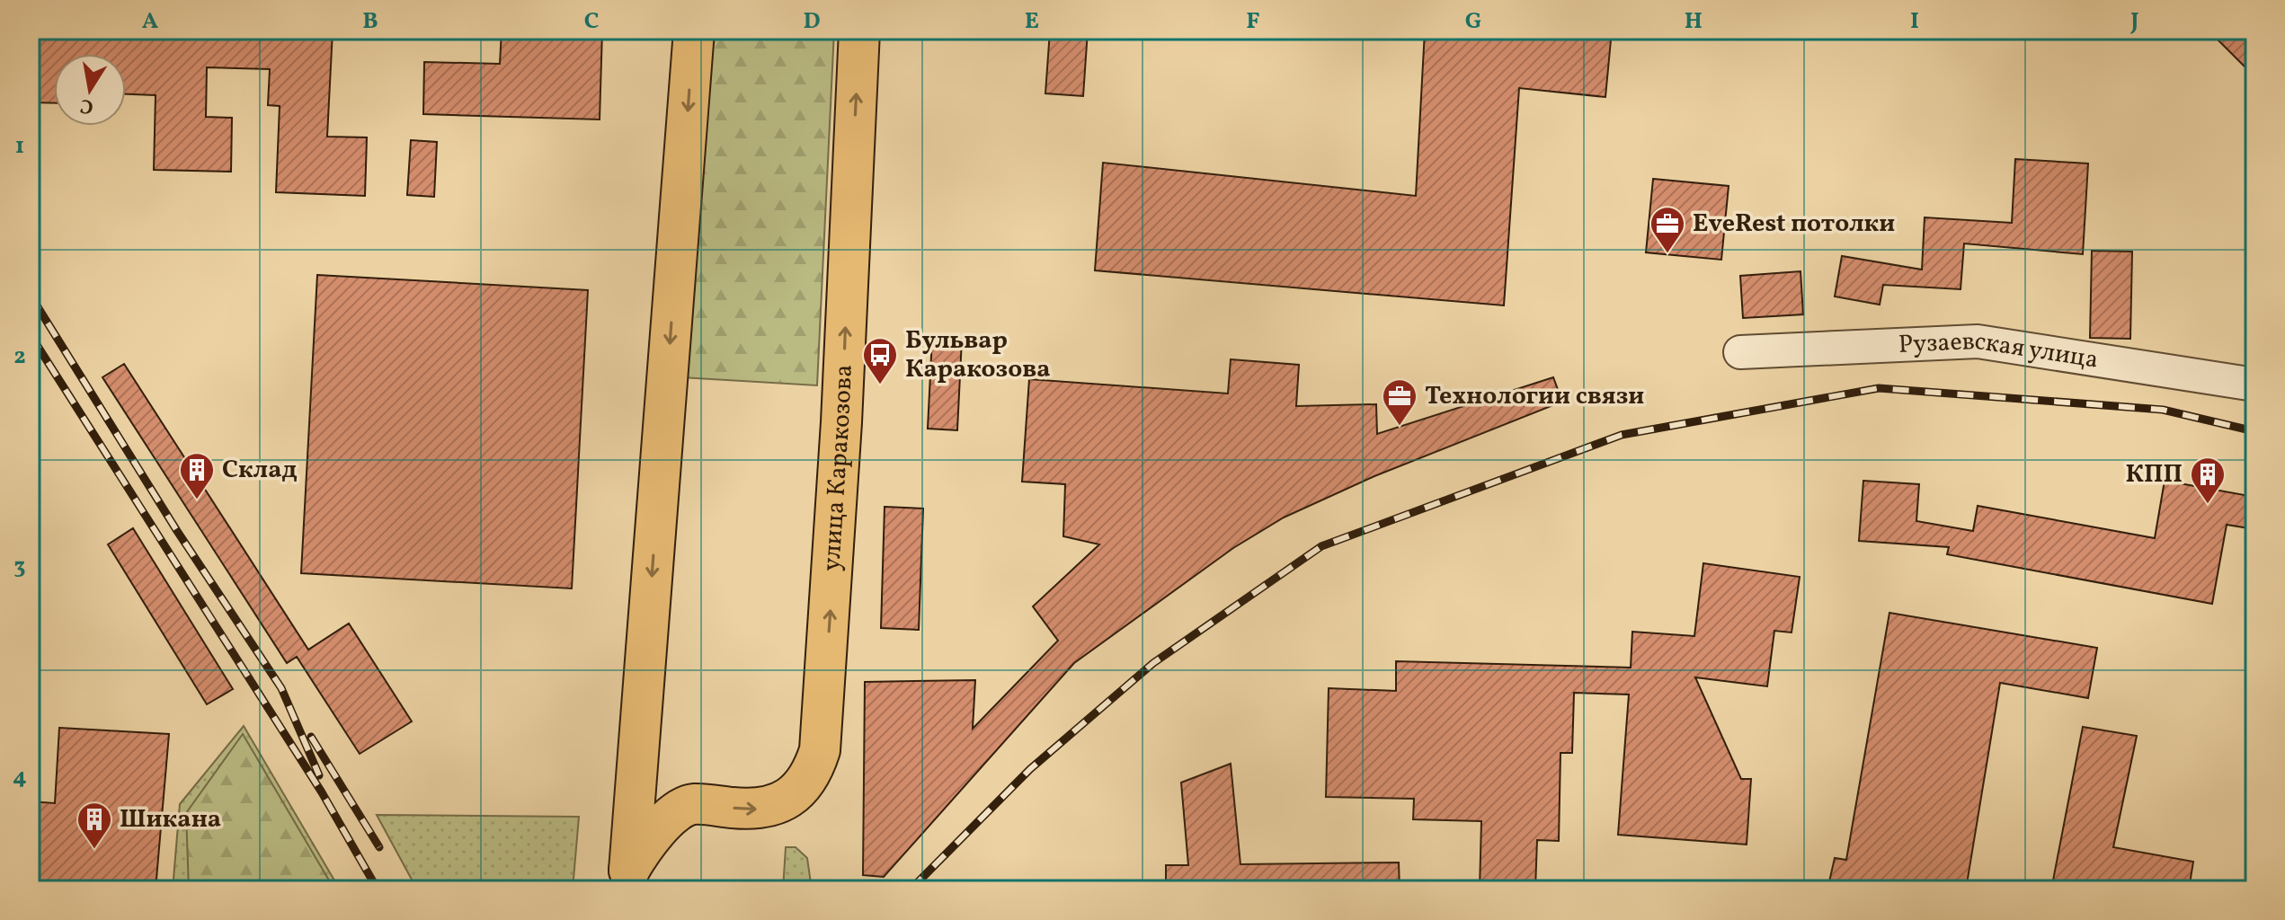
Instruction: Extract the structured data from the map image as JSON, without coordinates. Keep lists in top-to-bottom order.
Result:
{
  "streets": {
    "main road": ["улица Каракозова"],
    "street": ["Рузаевская улица"]
  },
  "places": {
    "office": ["EveRest потолки", "Технологии связи"],
    "bus stop": ["Бульвар Каракозова"],
    "building": ["Склад", "КПП", "Шикана"]
  },
  "north": "bottom",
  "grid": {
    "columns": [
      "A",
      "B",
      "C",
      "D",
      "E",
      "F",
      "G",
      "H",
      "I",
      "J"
    ],
    "rows": [
      "1",
      "2",
      "3",
      "4"
    ]
  }
}
